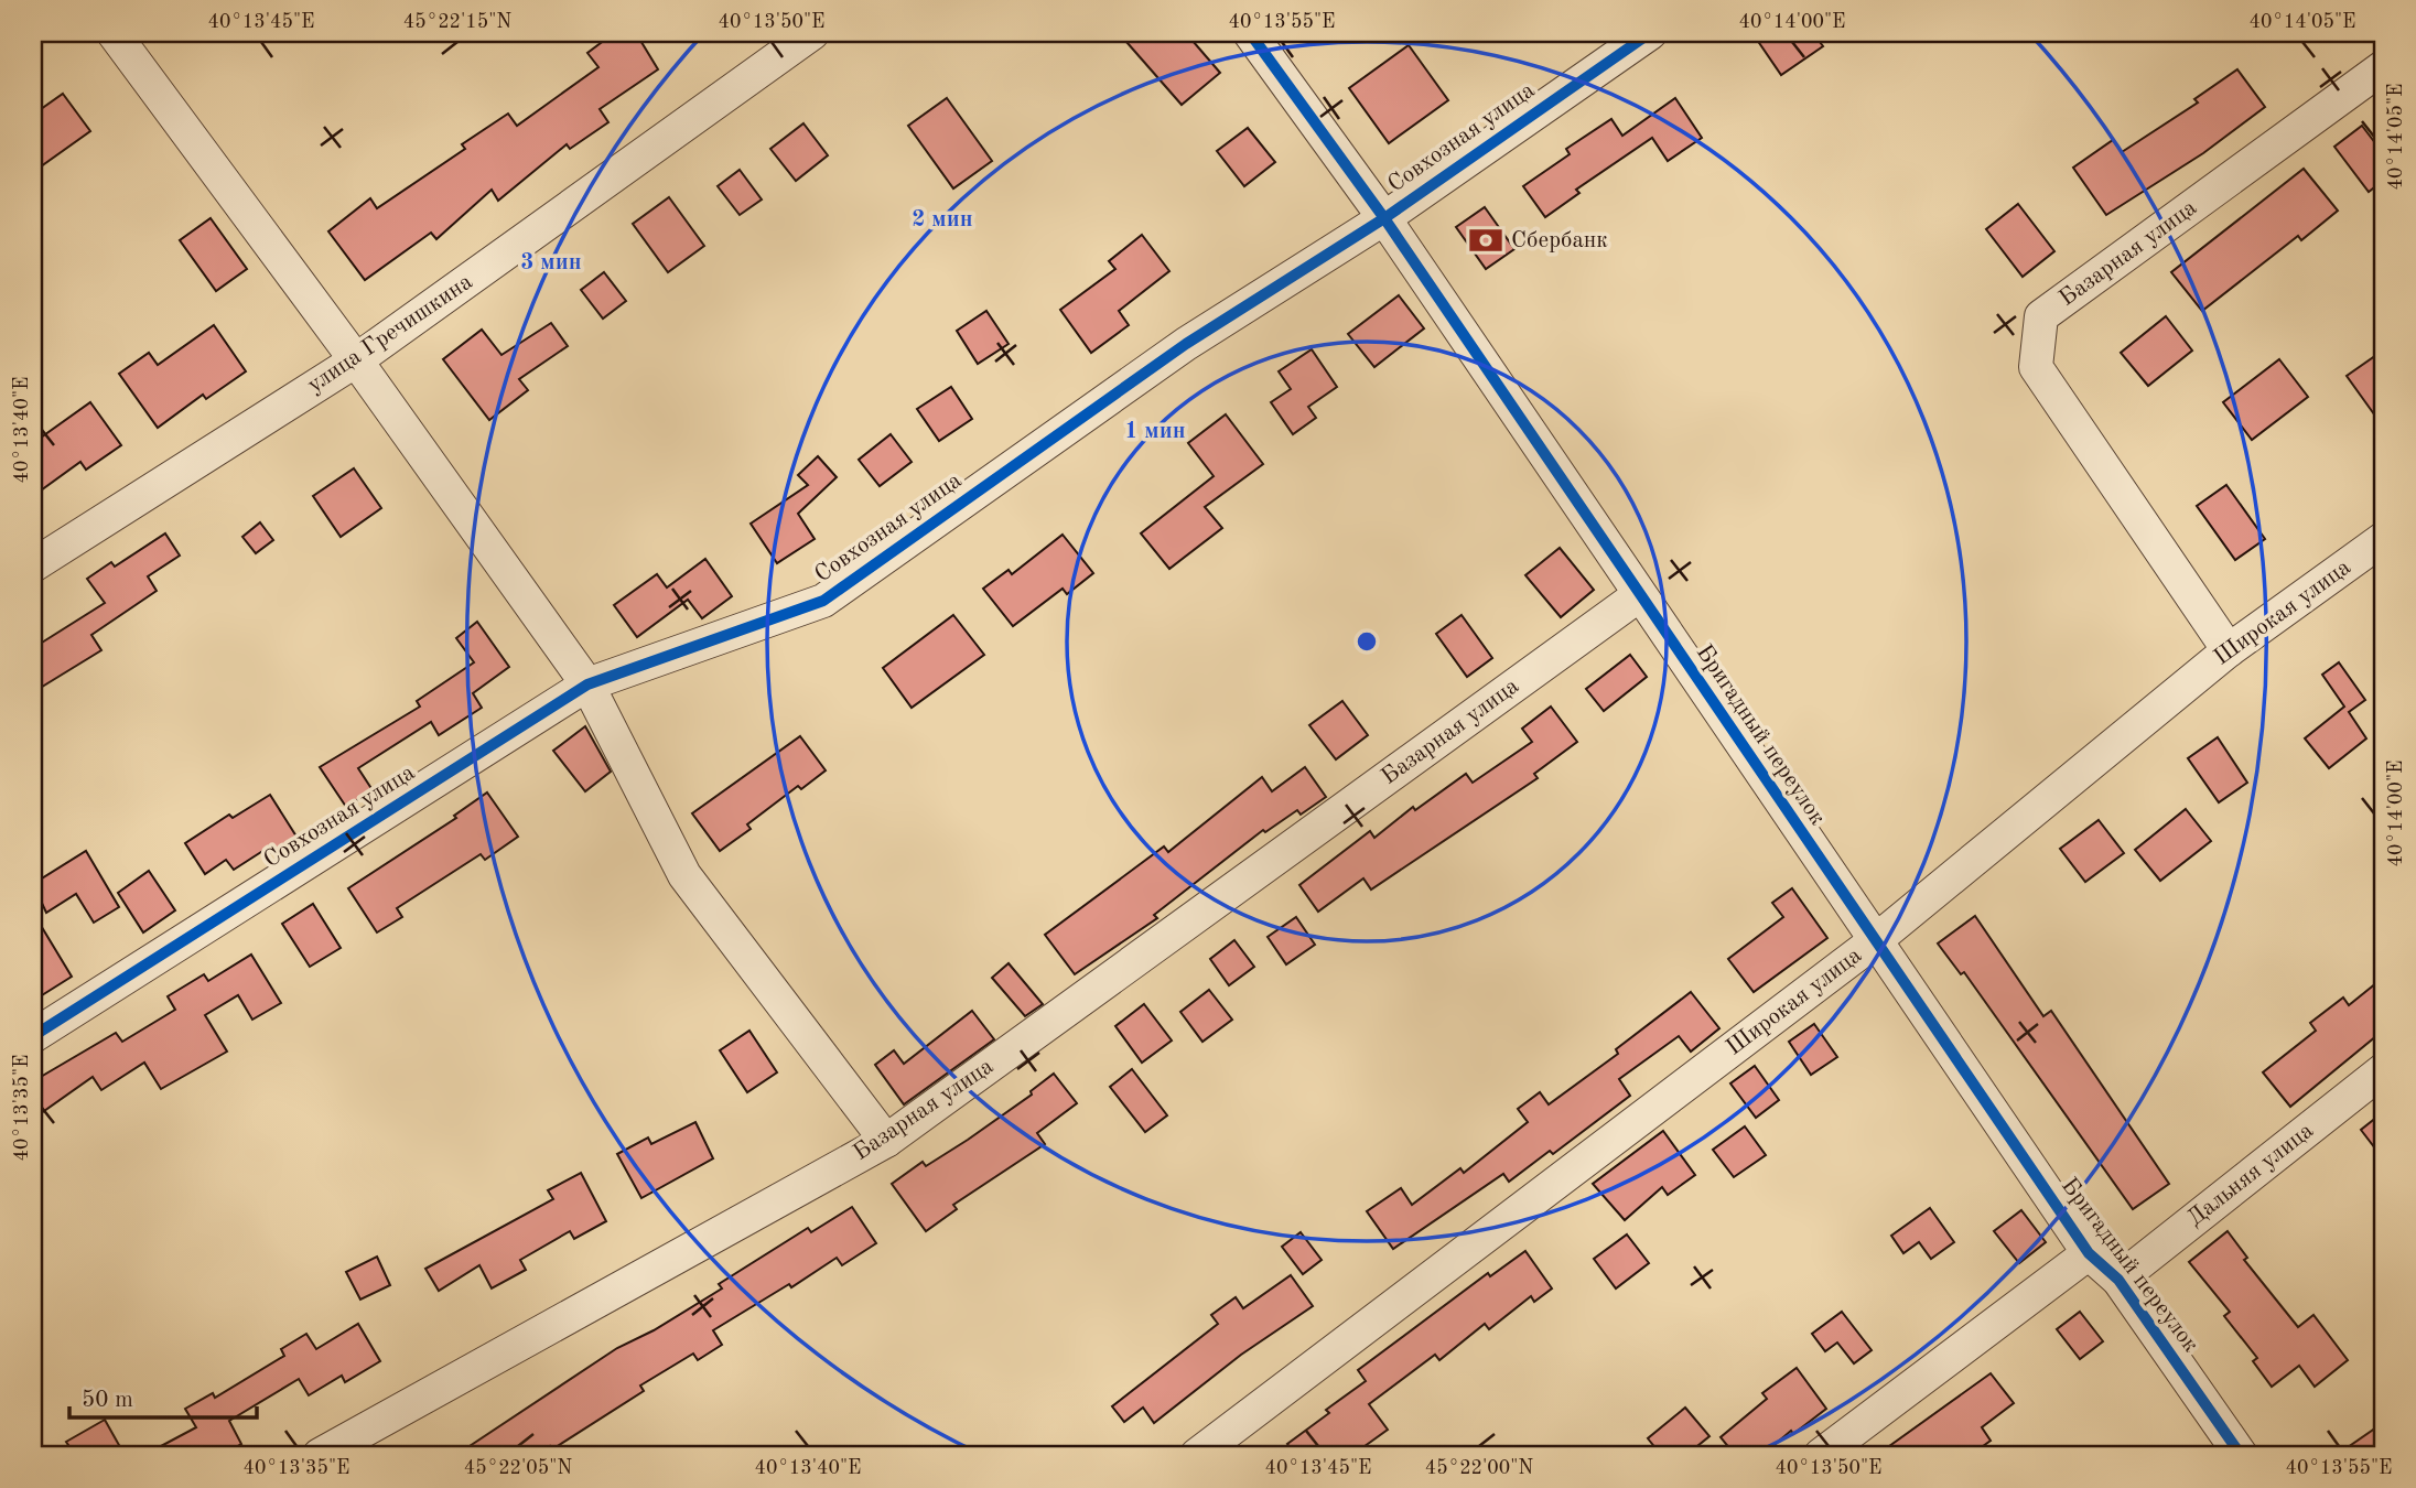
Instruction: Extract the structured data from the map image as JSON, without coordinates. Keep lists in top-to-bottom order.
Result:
{
  "streets": {
    "street": [
      "Совхозная улица",
      "Базарная улица",
      "улица Гречишкина",
      "Широкая улица",
      "Бригадный переулок",
      "Дальняя улица"
    ]
  },
  "crossings": [
    ["Совхозная улица", "Бригадный переулок"],
    ["Базарная улица", "Широкая улица"],
    ["Базарная улица", "Бригадный переулок"],
    ["Широкая улица", "Бригадный переулок"],
    ["Бригадный переулок", "Дальняя улица"]
  ],
  "places": {
    "bank": ["Сбербанк"]
  },
  "scale_bar": "50 m",
  "coordinates": [
    "40°13'45\"E",
    "45°22'15\"N",
    "40°13'50\"E",
    "40°13'55\"E",
    "40°14'00\"E",
    "40°14'05\"E",
    "40°13'40\"E",
    "40°13'35\"E",
    "45°22'05\"N",
    "45°22'00\"N"
  ],
  "rings": ["2 мин", "3 мин", "1 мин"]
}
